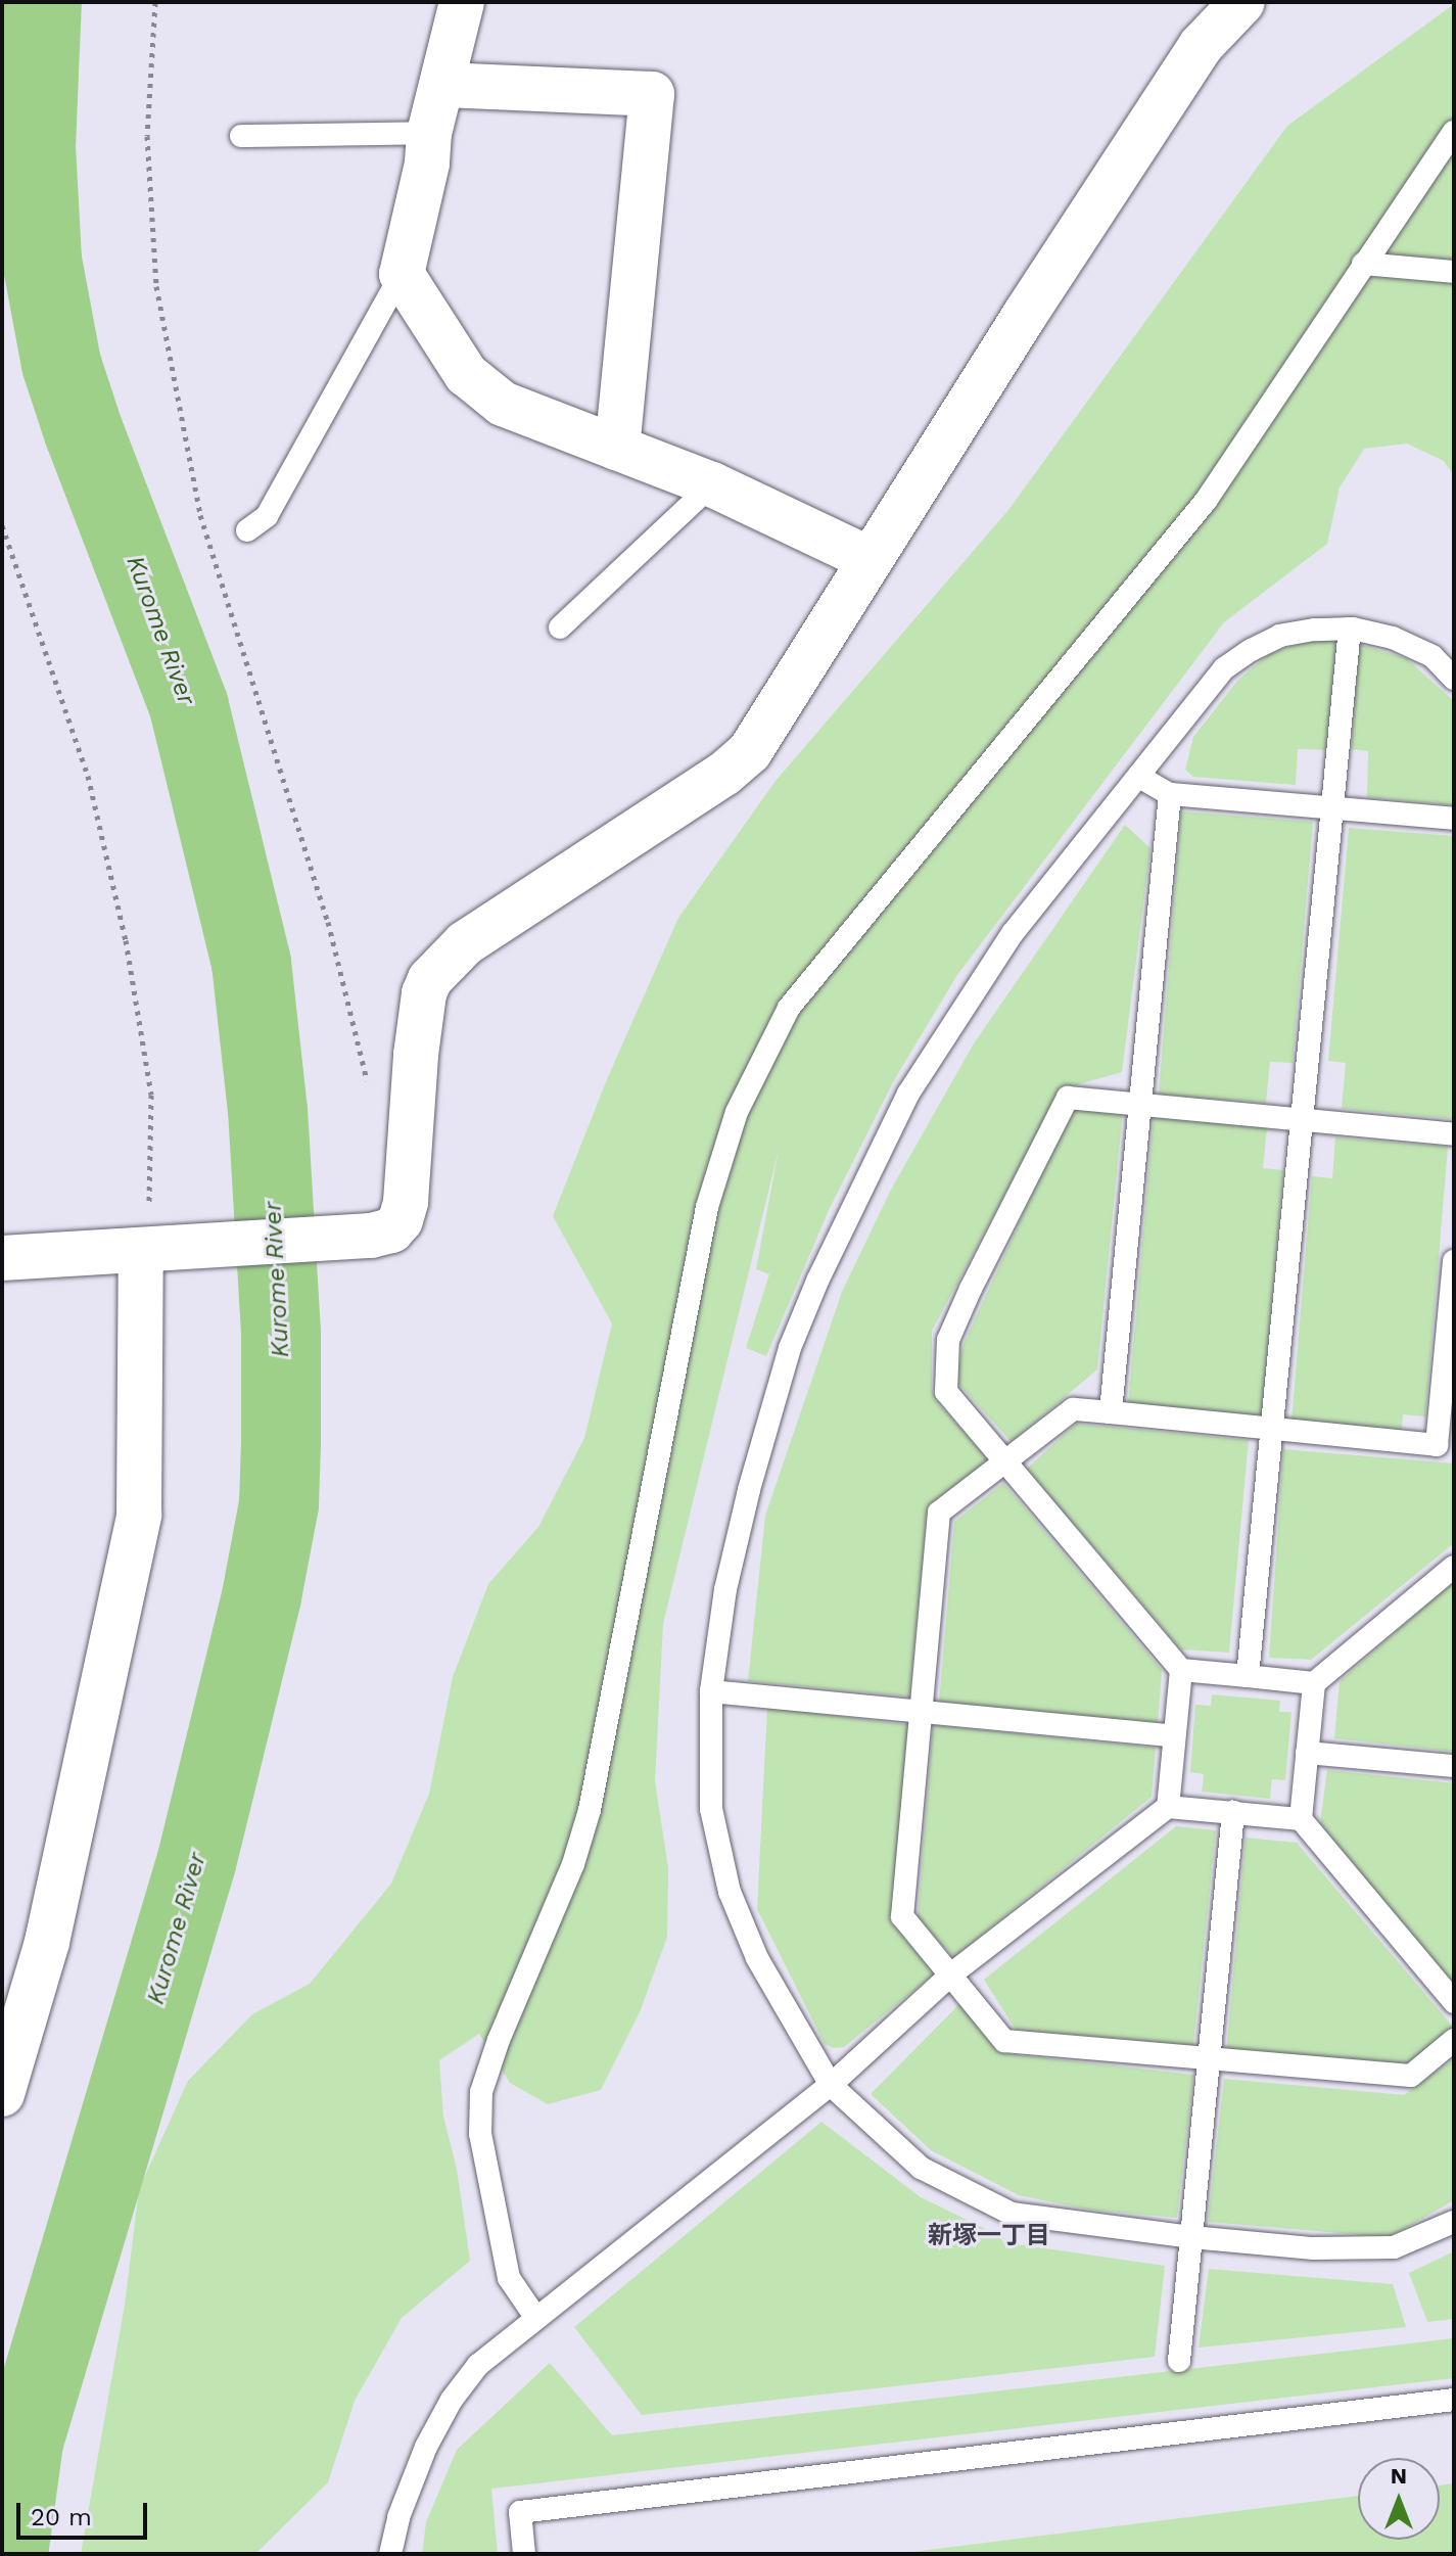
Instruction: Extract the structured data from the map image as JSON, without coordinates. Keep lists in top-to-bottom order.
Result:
{
  "districts": ["新塚一丁目"],
  "water": ["Kurome River"],
  "scale_bar": "20 m",
  "north": "top"
}
